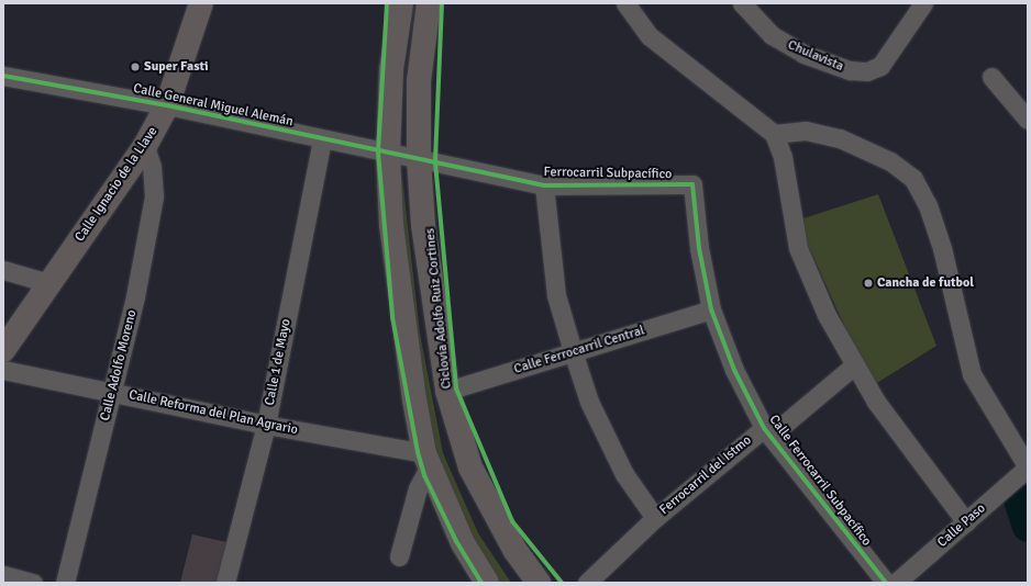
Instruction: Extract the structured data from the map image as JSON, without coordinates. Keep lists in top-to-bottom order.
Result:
{
  "streets": {
    "main road": ["Calle Ignacio de la Llave"],
    "street": [
      "Chulavista",
      "Calle General Miguel Alemán",
      "Ferrocarril Subpacífico",
      "Calle Ferrocarril Central",
      "Calle 1 de Mayo",
      "Calle Adolfo Moreno",
      "Calle Reforma del Plan Agrario",
      "Ferrocarril del Istmo",
      "Calle Ferrocarril Subpacífico",
      "Calle Paso"
    ],
    "cycle path": ["Ciclovía Adolfo Ruiz Cortines"]
  },
  "crossings": [
    ["Calle General Miguel Alemán", "Ferrocarril Subpacífico"],
    ["Calle General Miguel Alemán", "Calle Ignacio de la Llave"],
    ["Calle General Miguel Alemán", "Calle 1 de Mayo"],
    ["Ferrocarril Subpacífico", "Calle Ferrocarril Subpacífico"],
    ["Calle Ignacio de la Llave", "Calle Adolfo Moreno"],
    ["Calle Ferrocarril Central", "Calle Ferrocarril Subpacífico"],
    ["Calle 1 de Mayo", "Calle Reforma del Plan Agrario"],
    ["Calle Adolfo Moreno", "Calle Reforma del Plan Agrario"],
    ["Ferrocarril del Istmo", "Calle Ferrocarril Subpacífico"]
  ],
  "places": ["Super Fasti", "Cancha de futbol"]
}
